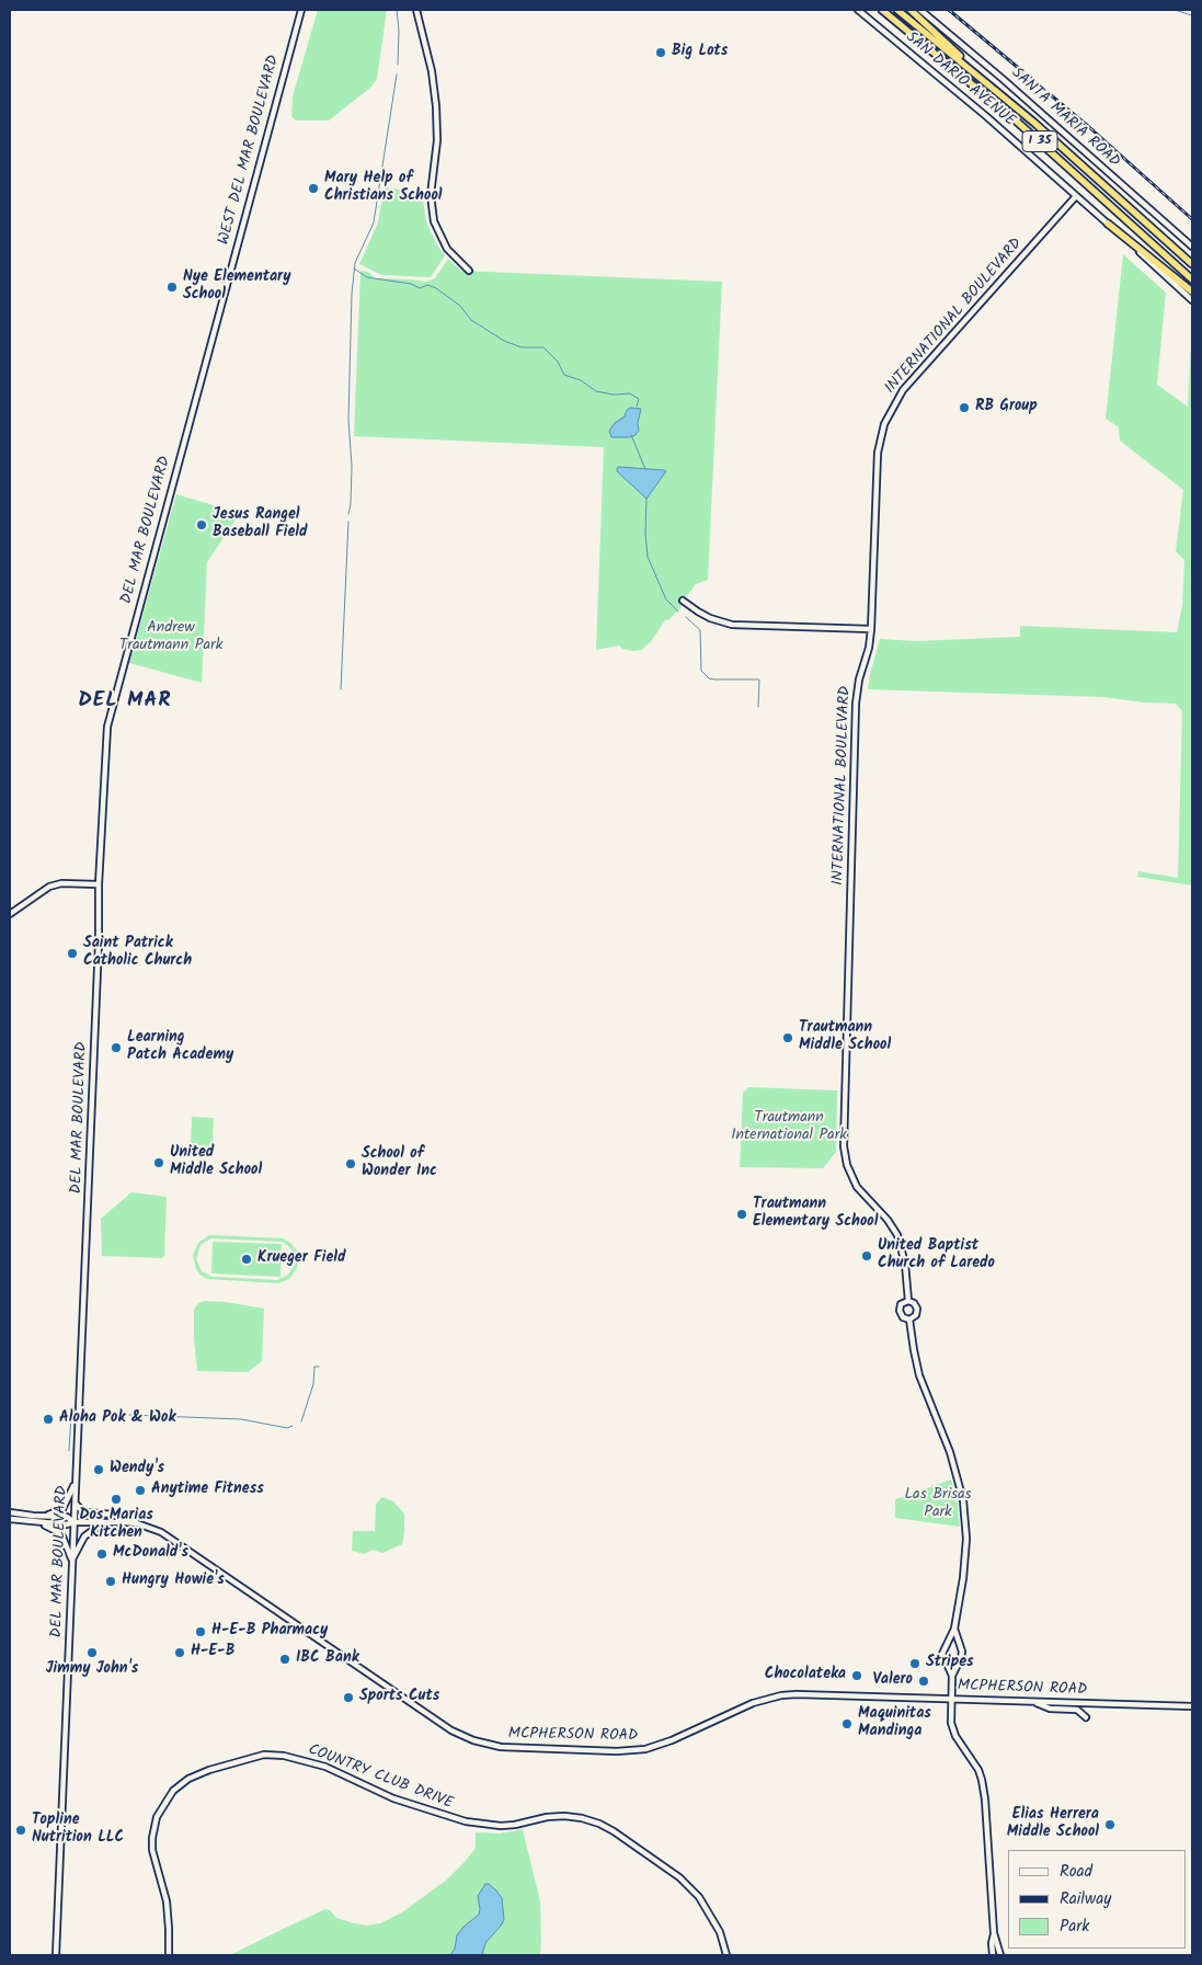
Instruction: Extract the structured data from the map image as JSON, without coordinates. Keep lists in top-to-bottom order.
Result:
{
  "streets": {
    "highway": ["I 35"],
    "main road": [
      "SAN DARIO AVENUE",
      "SANTA MARIA ROAD",
      "WEST DEL MAR BOULEVARD",
      "INTERNATIONAL BOULEVARD",
      "DEL MAR BOULEVARD",
      "MCPHERSON ROAD",
      "COUNTRY CLUB DRIVE"
    ]
  },
  "crossings": [
    ["SAN DARIO AVENUE", "INTERNATIONAL BOULEVARD"],
    ["WEST DEL MAR BOULEVARD", "DEL MAR BOULEVARD"],
    ["INTERNATIONAL BOULEVARD", "MCPHERSON ROAD"],
    ["DEL MAR BOULEVARD", "MCPHERSON ROAD"]
  ],
  "districts": ["DEL MAR"],
  "parks": ["Andrew Trautmann Park", "Trautmann International Park", "Las Brisas Park"],
  "places": [
    "Big Lots",
    "Mary Help of Christians School",
    "Nye Elementary School",
    "RB Group",
    "Jesus Rangel Baseball Field",
    "Saint Patrick Catholic Church",
    "Trautmann Middle School",
    "Learning Patch Academy",
    "United Middle School",
    "School of Wonder Inc",
    "Trautmann Elementary School",
    "United Baptist Church of Laredo",
    "Krueger Field",
    "Aloha Pok & Wok",
    "Wendy's",
    "Anytime Fitness",
    "Dos Marias Kitchen",
    "McDonald's",
    "Hungry Howie's",
    "H-E-B Pharmacy",
    "Jimmy John's",
    "H-E-B",
    "IBC Bank",
    "Stripes",
    "Chocolateka",
    "Valero",
    "Sports Cuts",
    "Maquinitas Mandinga",
    "Elias Herrera Middle School",
    "Topline Nutrition LLC"
  ],
  "legend": ["Road", "Railway", "Park"]
}
